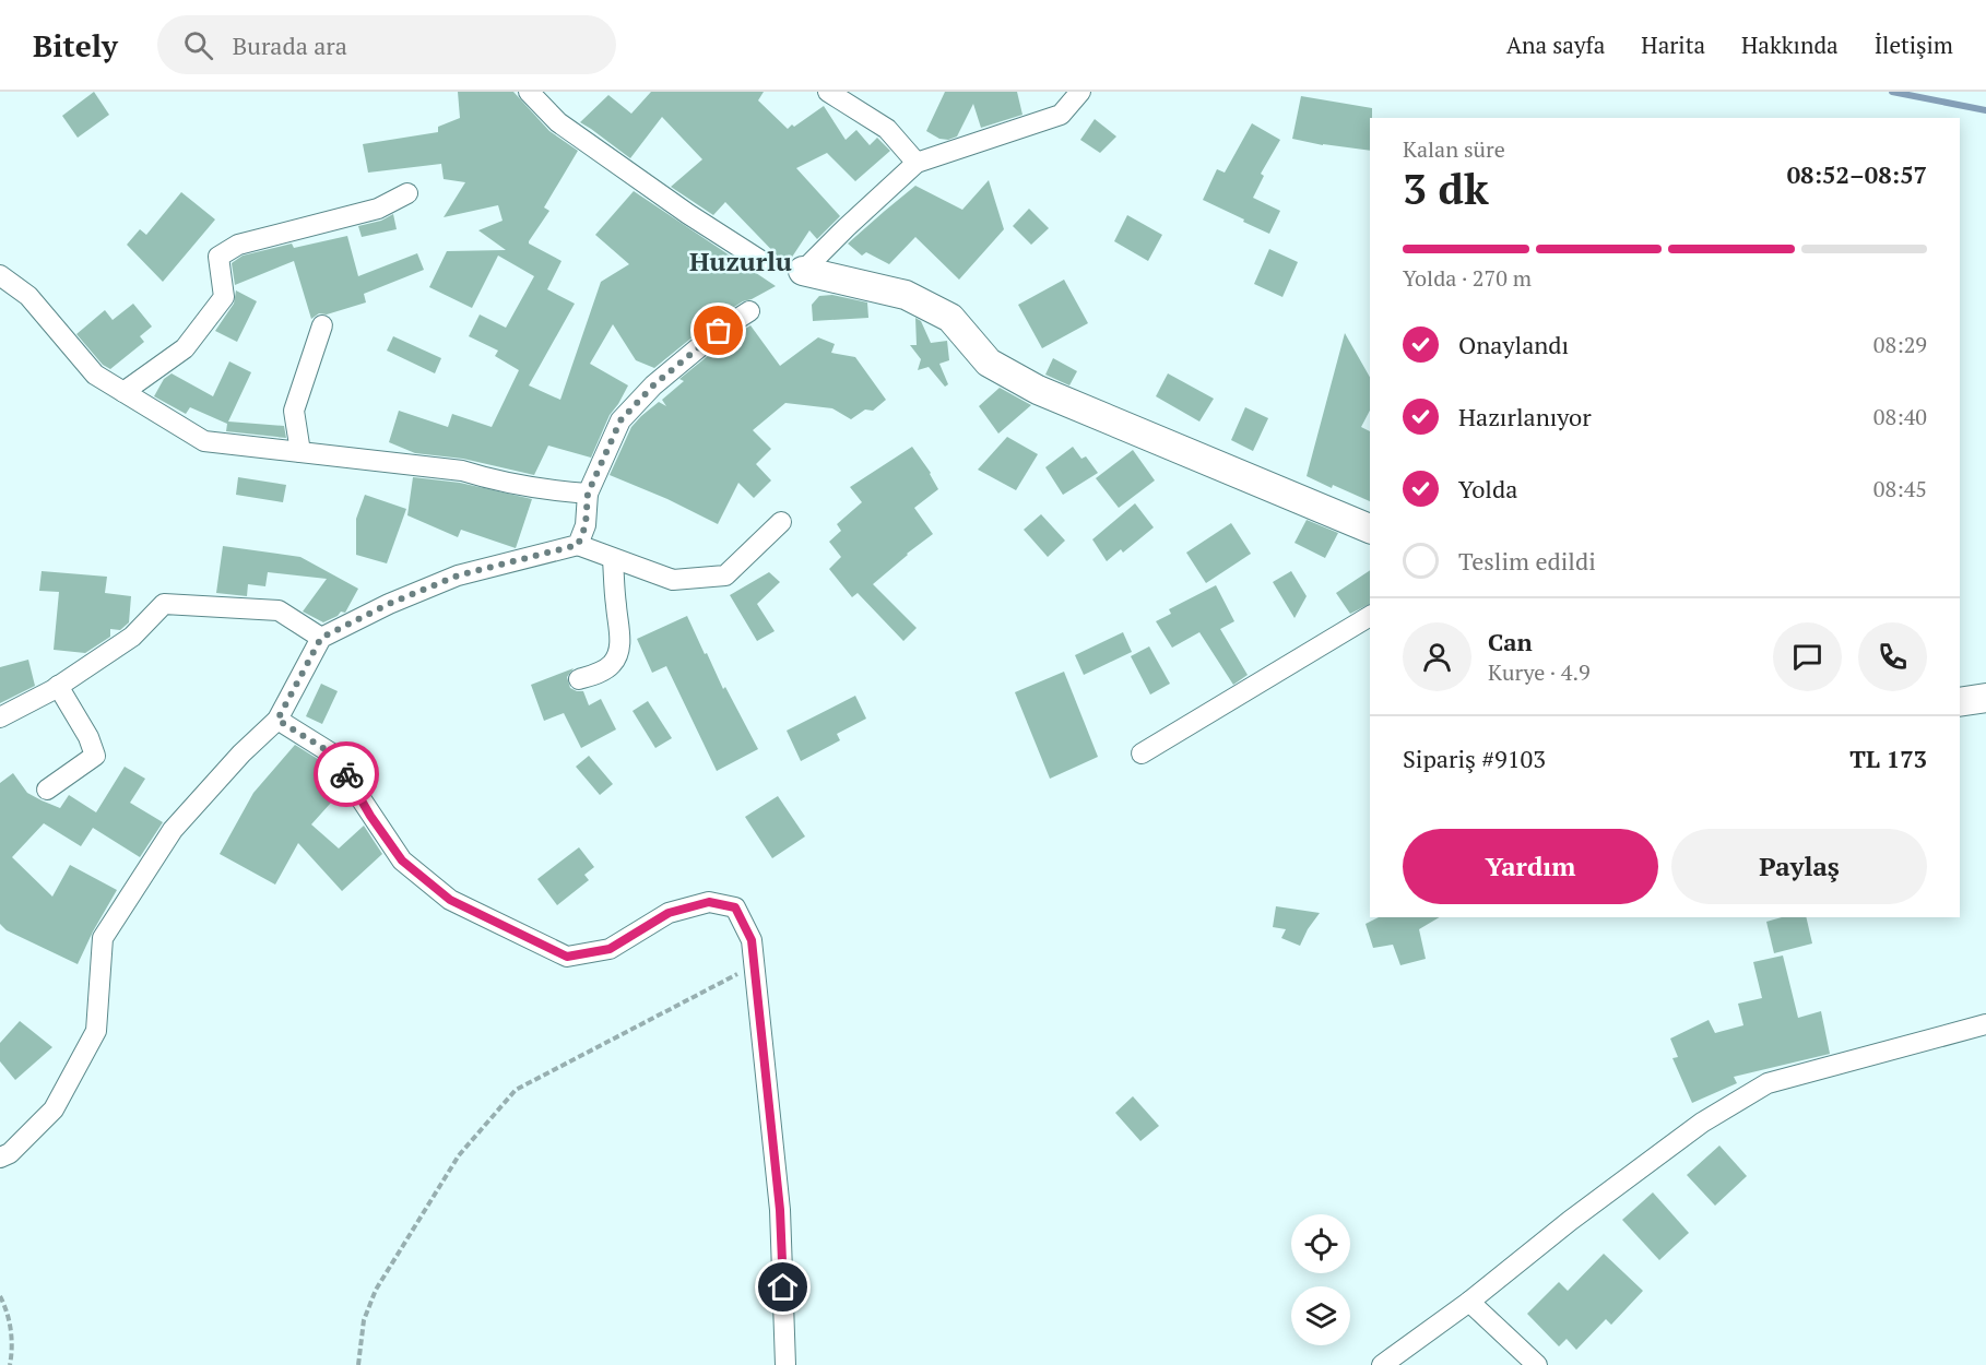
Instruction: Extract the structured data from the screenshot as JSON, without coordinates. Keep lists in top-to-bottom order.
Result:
{
  "districts": ["Huzurlu"],
  "page": {
    "header": "Bitely",
    "search": "Burada ara",
    "nav": [
      "Ana sayfa",
      "Harita",
      "Hakkında",
      "İletişim"
    ],
    "heading": ["3 dk", "Kalan süre", "08:52–08:57"],
    "panel": [
      "Can",
      "Kurye · 4.9",
      "Sipariş #9103",
      "TL 173"
    ],
    "bar": "Yolda · 270 m",
    "list": [
      ["Onaylandı", "08:29"],
      ["Hazırlanıyor", "08:40"],
      ["Yolda", "08:45"],
      "Teslim edildi"
    ],
    "buttons": ["Yardım", "Paylaş"]
  }
}
